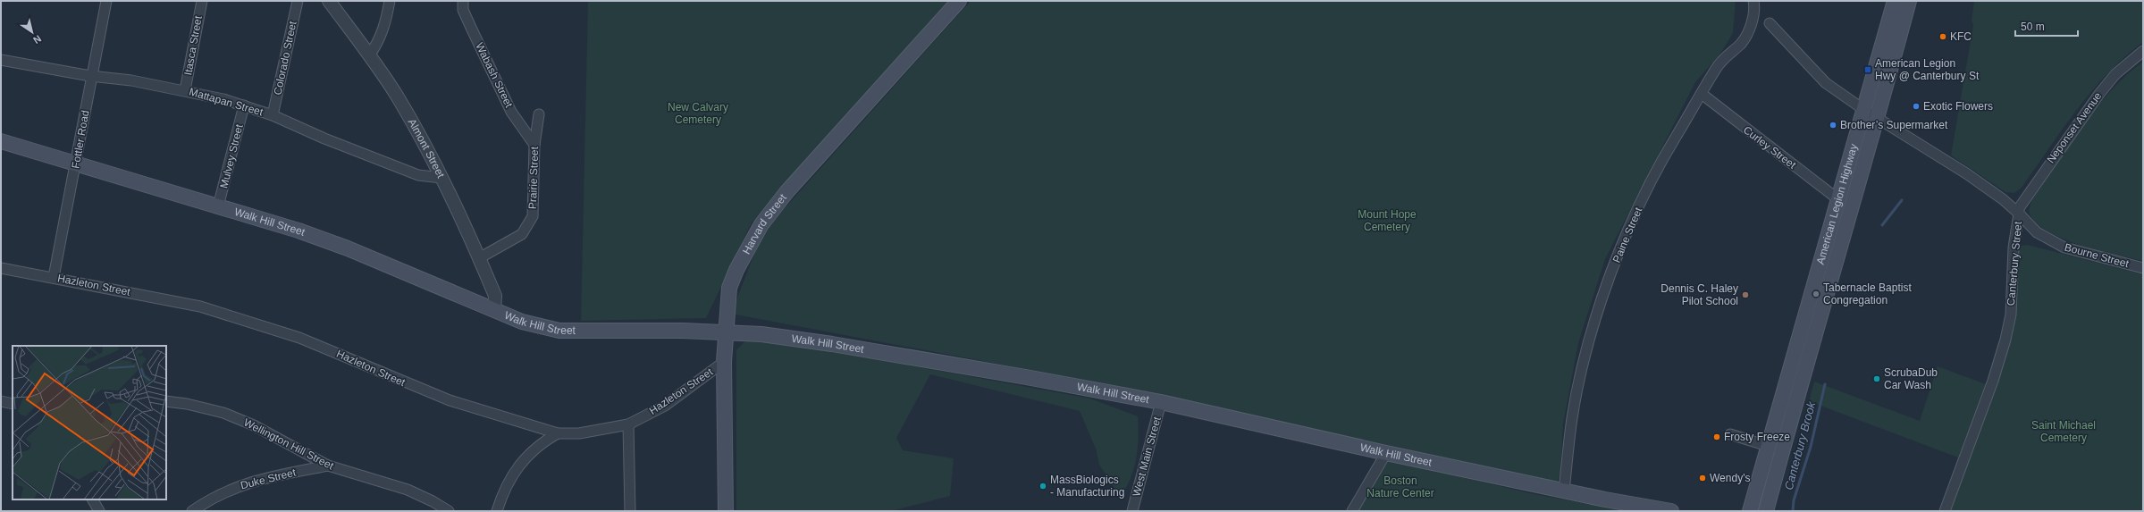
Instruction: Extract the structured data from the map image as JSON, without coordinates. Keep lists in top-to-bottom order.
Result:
{
  "streets": {
    "main road": ["American Legion Highway", "Walk Hill Street", "Harvard Street"],
    "street": [
      "Itasca Street",
      "Colorado Street",
      "Wabash Street",
      "Mattapan Street",
      "Neponset Avenue",
      "Fottler Road",
      "Curley Street",
      "Almont Street",
      "Mulvey Street",
      "Prairie Street",
      "Paine Street",
      "Bourne Street",
      "Canterbury Street",
      "Hazleton Street",
      "Wellington Hill Street",
      "West Main Street",
      "Duke Street"
    ]
  },
  "crossings": [
    ["Itasca Street", "Mattapan Street"],
    ["Colorado Street", "Mattapan Street"],
    ["Wabash Street", "Prairie Street"],
    ["Mattapan Street", "Fottler Road"],
    ["Mattapan Street", "Almont Street"],
    ["Mattapan Street", "Mulvey Street"],
    ["Neponset Avenue", "Bourne Street"],
    ["Neponset Avenue", "Canterbury Street"],
    ["Fottler Road", "Walk Hill Street"],
    ["Fottler Road", "Hazleton Street"],
    ["Curley Street", "American Legion Highway"],
    ["Curley Street", "Paine Street"],
    ["Almont Street", "Prairie Street"],
    ["Almont Street", "Walk Hill Street"],
    ["Mulvey Street", "Walk Hill Street"],
    ["American Legion Highway", "Canterbury Street"],
    ["Walk Hill Street", "Harvard Street"],
    ["Walk Hill Street", "Paine Street"],
    ["Walk Hill Street", "West Main Street"],
    ["Harvard Street", "Hazleton Street"],
    ["Bourne Street", "Canterbury Street"],
    ["Wellington Hill Street", "Duke Street"]
  ],
  "water": ["Canterbury Brook"],
  "parks": [
    "New Calvary Cemetery",
    "Mount Hope Cemetery",
    "Saint Michael Cemetery",
    "Boston Nature Center"
  ],
  "places": {
    "other": [
      "KFC",
      "Exotic Flowers",
      "Brother’s Supermarket",
      "Tabernacle Baptist Congregation",
      "Dennis C. Haley Pilot School",
      "ScrubaDub Car Wash",
      "Frosty Freeze",
      "Wendy's",
      "MassBiologics - Manufacturing"
    ],
    "transit": ["American Legion Hwy @ Canterbury St"]
  },
  "scale_bar": "50 m",
  "north": "bottom right"
}
